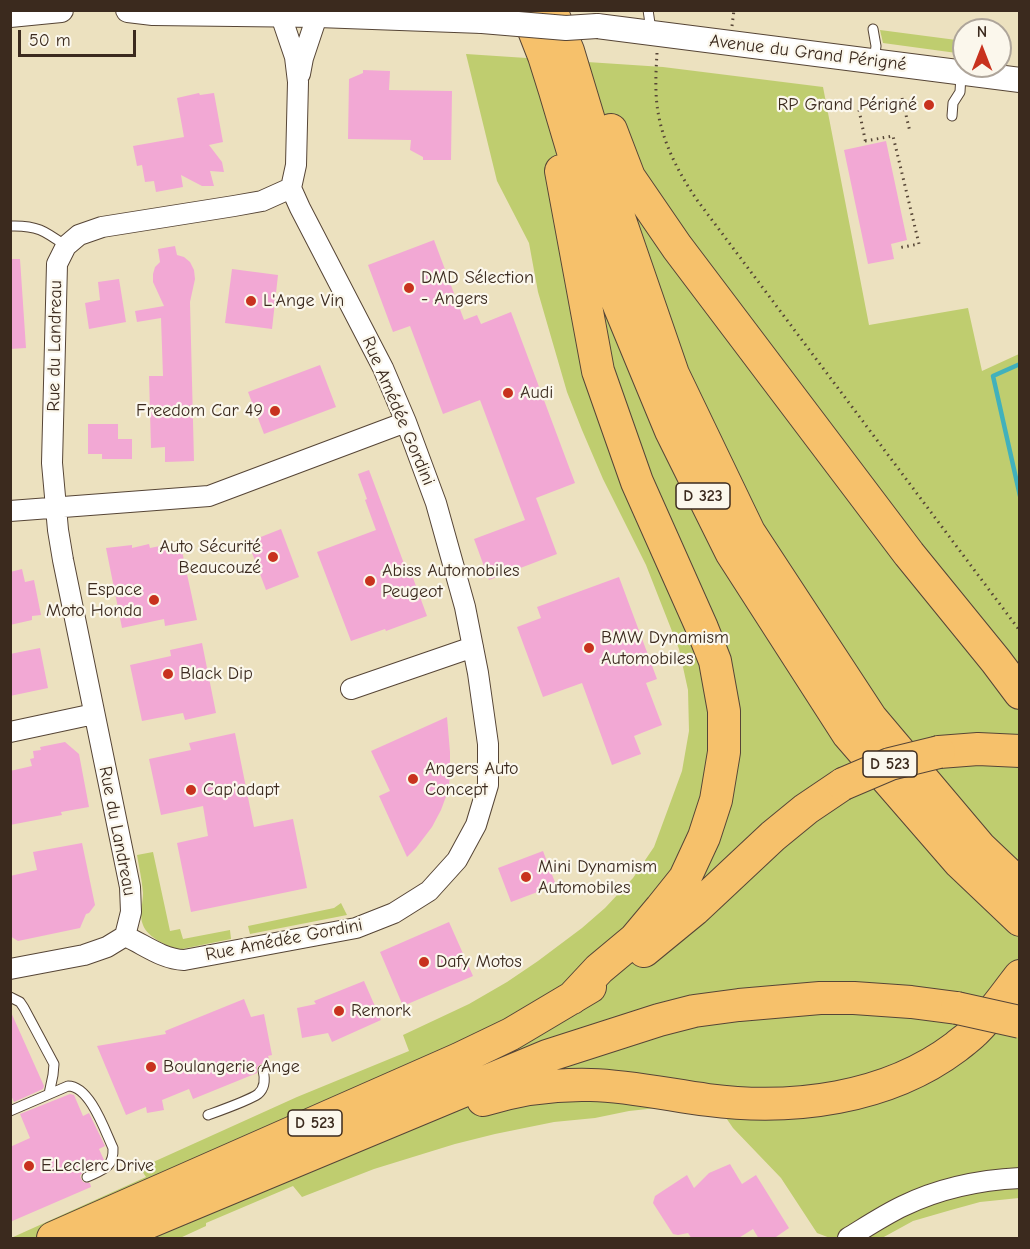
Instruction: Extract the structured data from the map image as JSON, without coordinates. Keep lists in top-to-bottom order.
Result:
{
  "streets": {
    "highway": ["D 323", "D 523"],
    "street": ["Avenue du Grand Périgné", "Rue du Landreau", "Rue Amédée Gordini"]
  },
  "crossings": [
    ["Rue du Landreau", "Rue Amédée Gordini"]
  ],
  "places": [
    "RP Grand Périgné",
    "DMD Sélection - Angers",
    "L'Ange Vin",
    "Audi",
    "Freedom Car 49",
    "Auto Sécurité Beaucouzé",
    "Abiss Automobiles Peugeot",
    "Espace Moto Honda",
    "BMW Dynamism Automobiles",
    "Black Dip",
    "Angers Auto Concept",
    "Cap'adapt",
    "Mini Dynamism Automobiles",
    "Dafy Motos",
    "Remork",
    "Boulangerie Ange",
    "E.Leclerc Drive"
  ],
  "scale_bar": "50 m",
  "north": "top"
}
